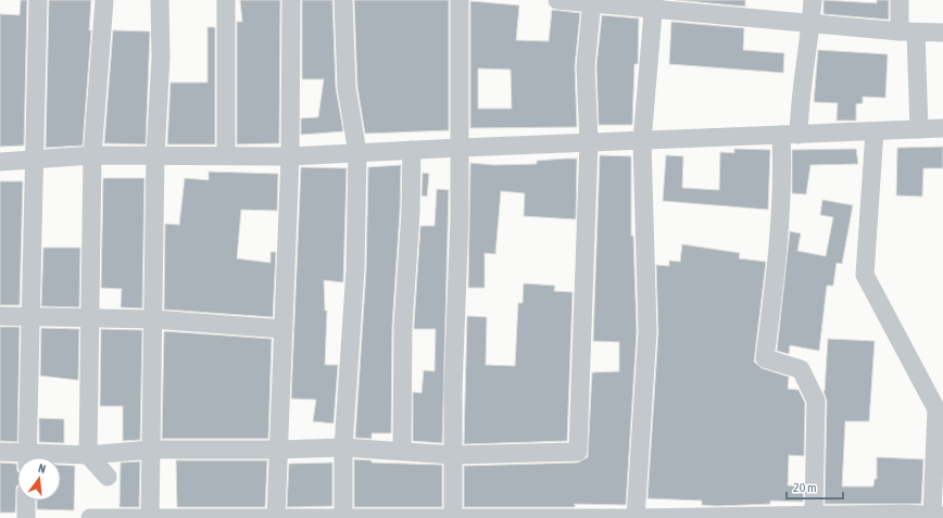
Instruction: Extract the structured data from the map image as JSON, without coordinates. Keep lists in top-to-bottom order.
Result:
{
  "scale_bar": "20 m",
  "north": "top"
}
